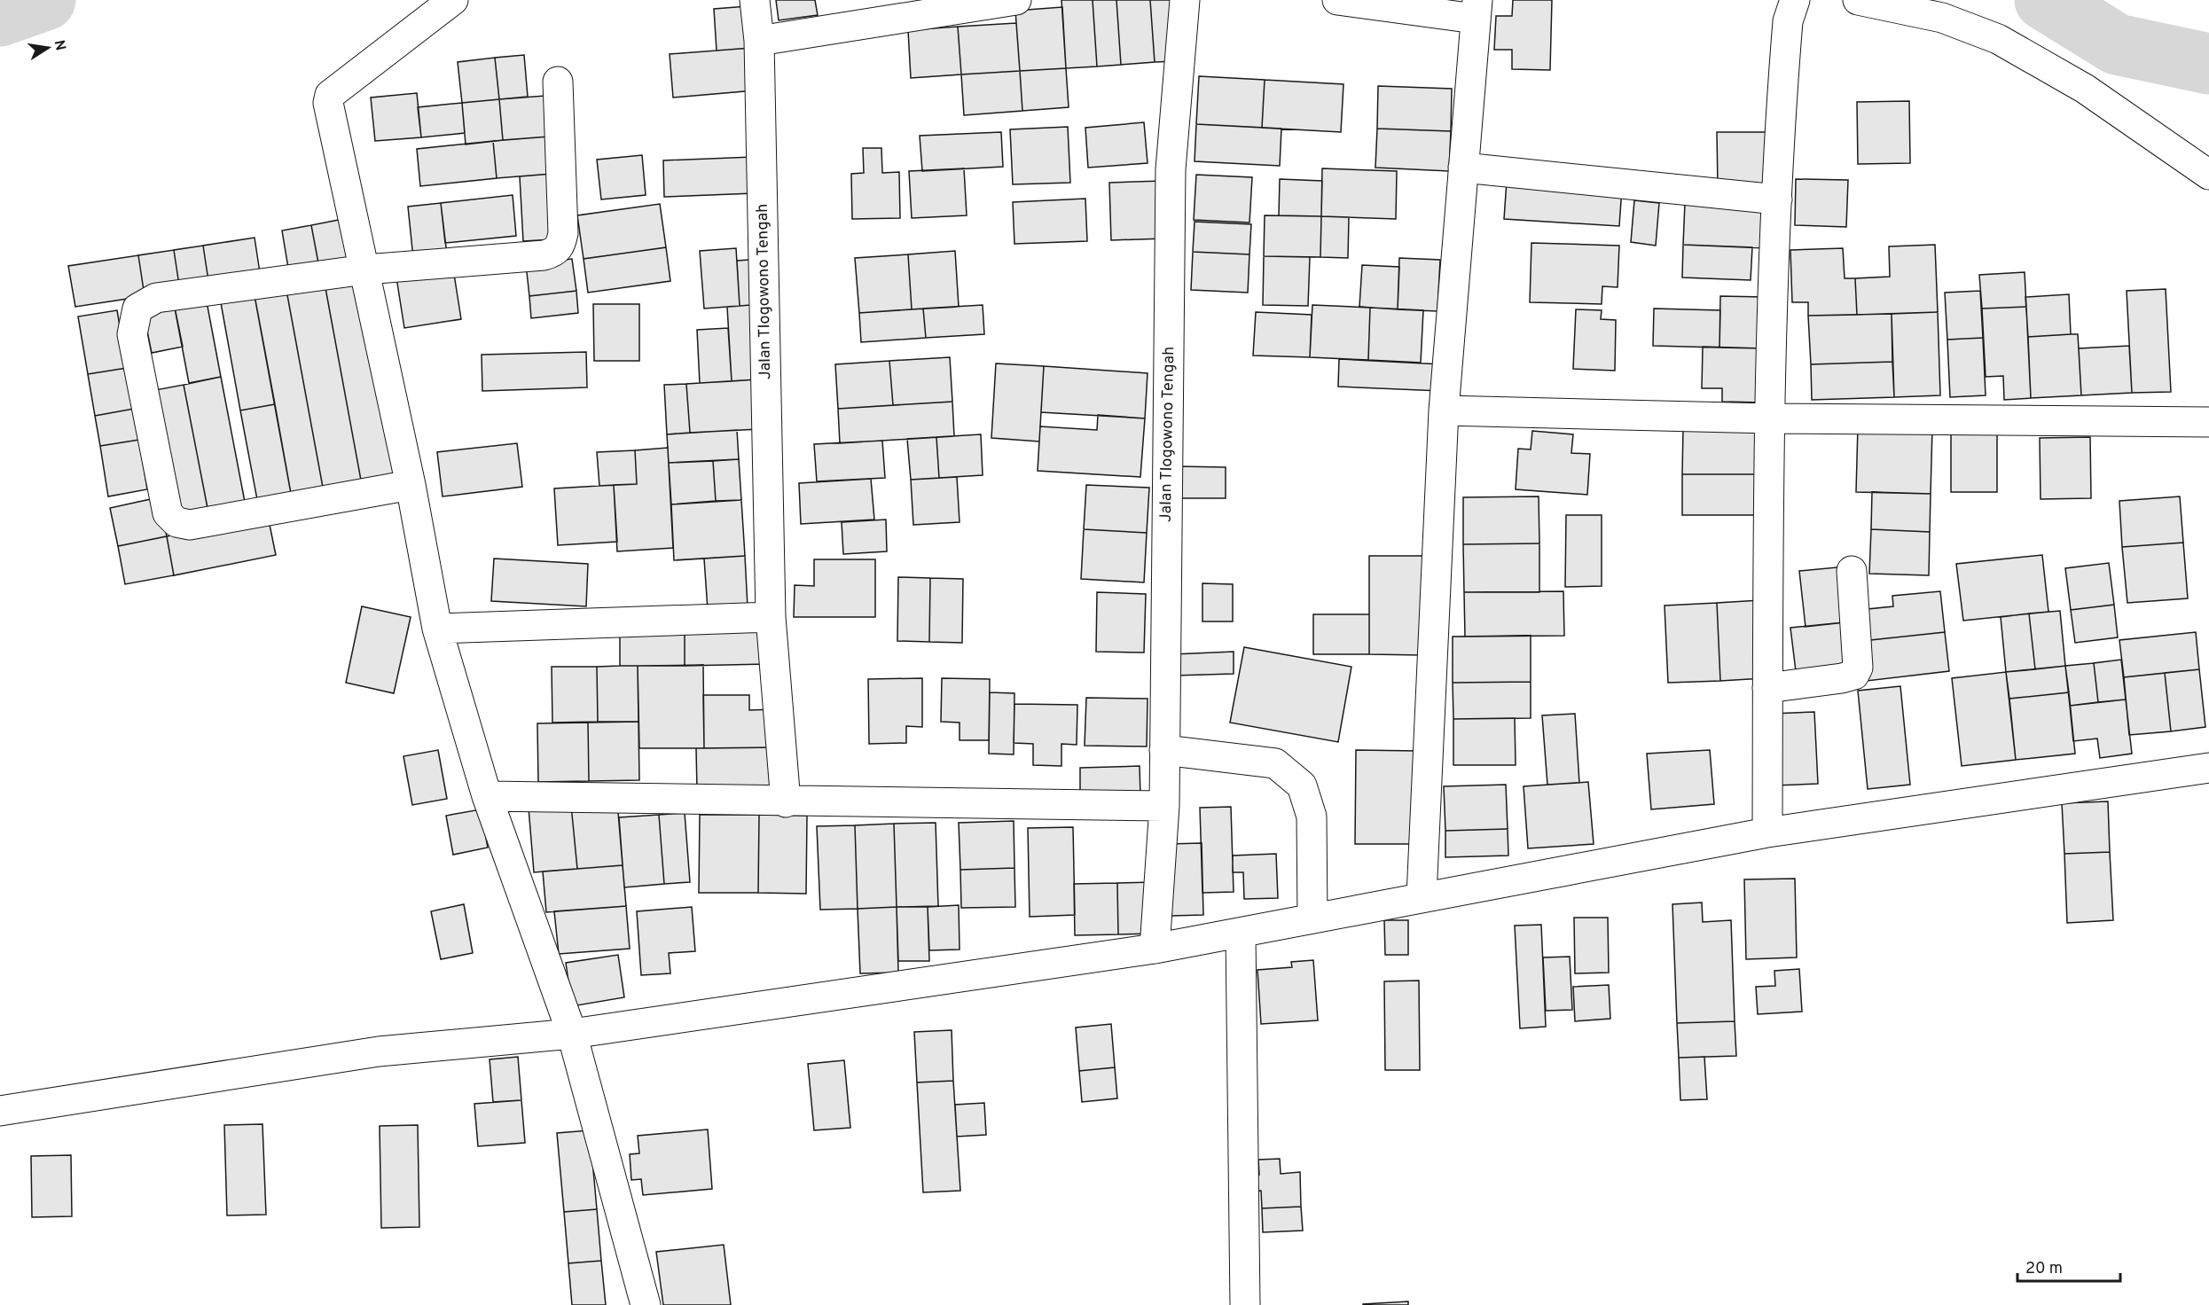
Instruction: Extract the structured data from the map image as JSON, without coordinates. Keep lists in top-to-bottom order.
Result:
{
  "streets": {
    "street": ["Jalan Tlogowono Tengah"]
  },
  "scale_bar": "20 m",
  "north": "right"
}
